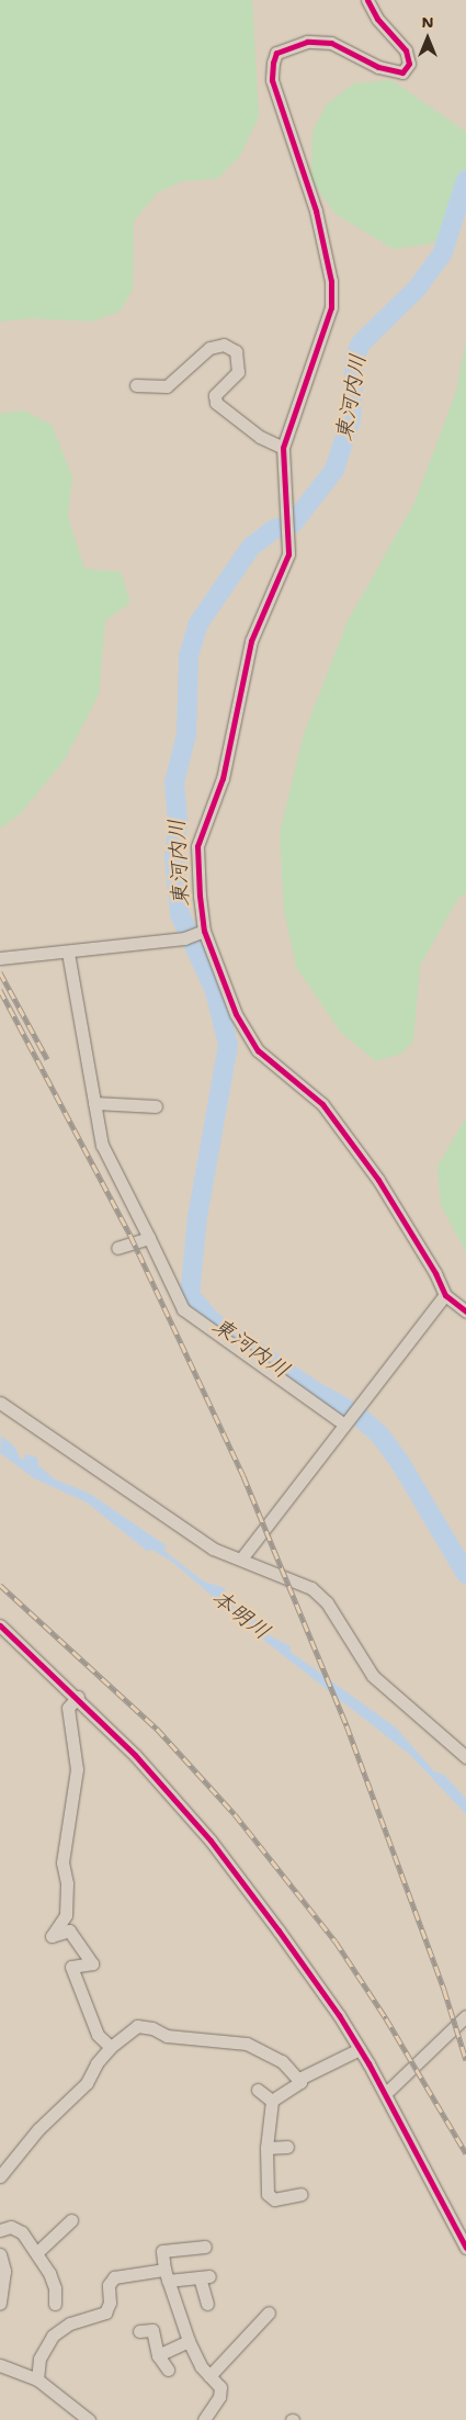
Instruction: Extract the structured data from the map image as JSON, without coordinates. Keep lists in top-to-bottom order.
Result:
{
  "water": ["東河内川", "本明川"],
  "north": "top"
}
